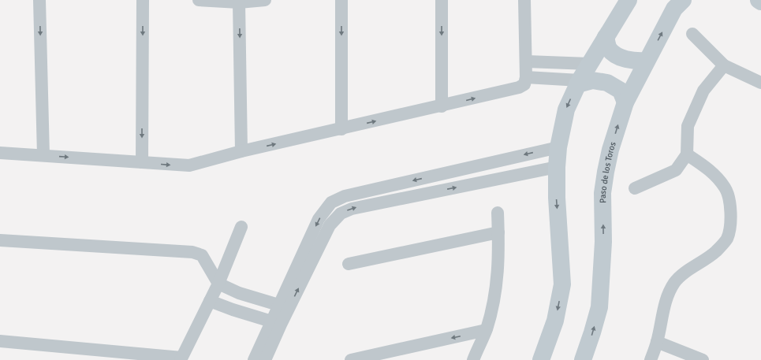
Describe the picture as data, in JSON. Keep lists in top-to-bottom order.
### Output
{
  "streets": {
    "street": ["Paso de los Toros"]
  }
}
